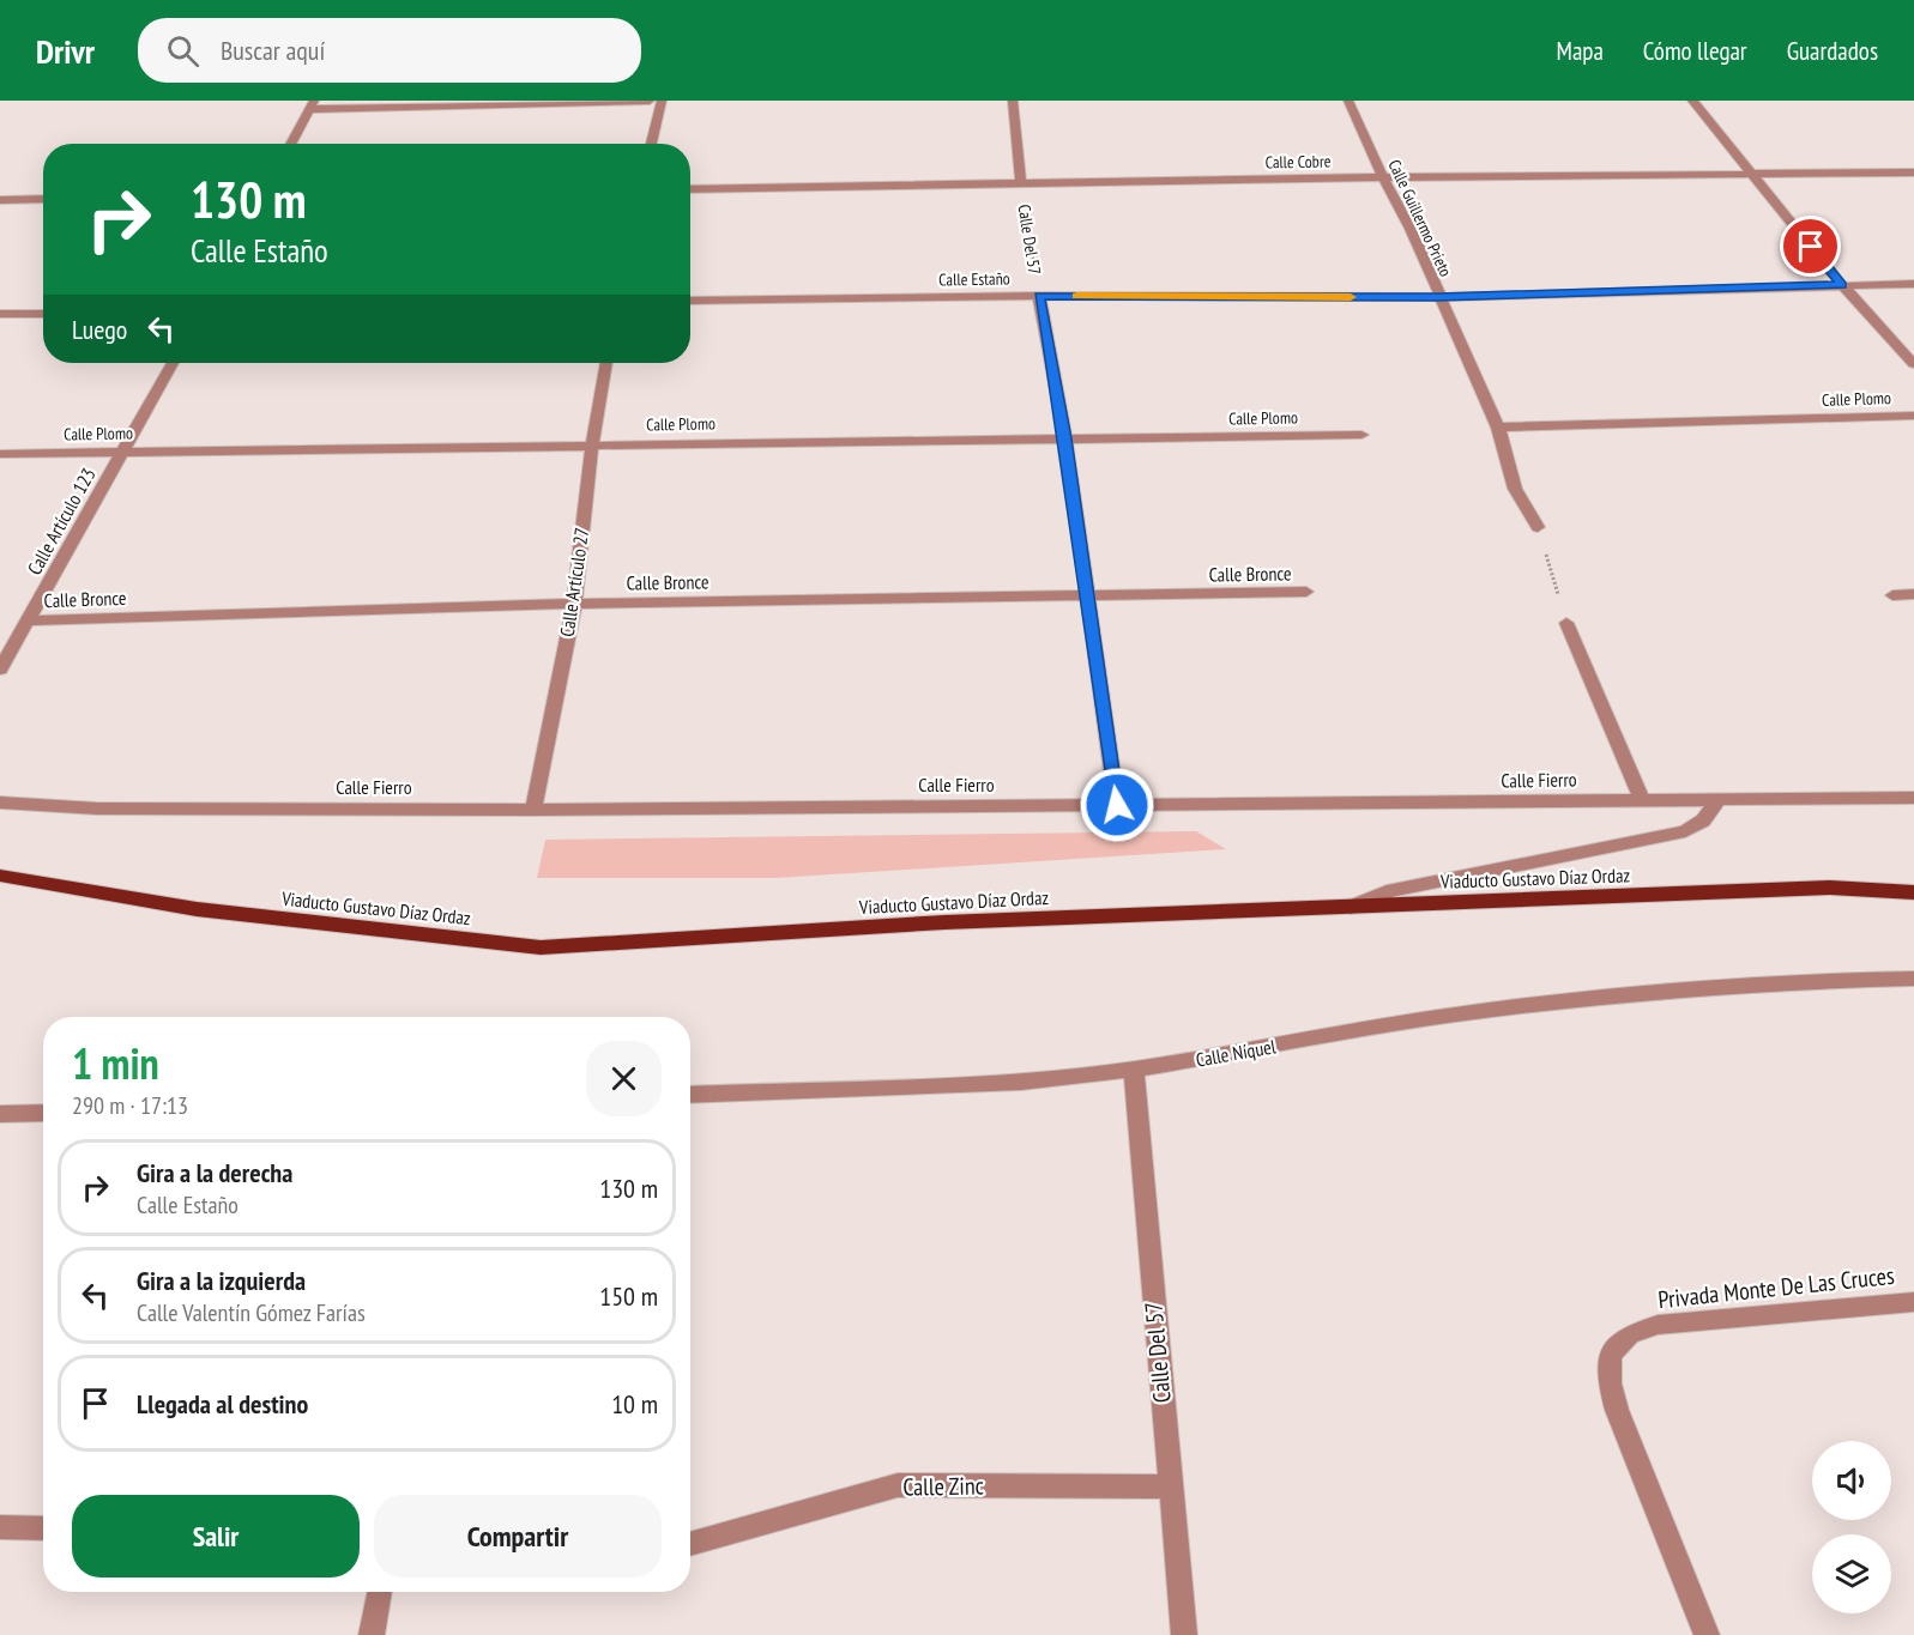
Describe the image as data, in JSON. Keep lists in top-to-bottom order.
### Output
{
  "streets": {
    "main road": ["Viaducto Gustavo Díaz Ordaz"],
    "street": [
      "Calle Cobre",
      "Calle Guillermo Prieto",
      "Calle Del 57",
      "Calle Estaño",
      "Calle Plomo",
      "Calle Artículo 123",
      "Calle Bronce",
      "Calle Artículo 27",
      "Calle Fierro",
      "Calle Níquel",
      "Privada Monte De Las Cruces",
      "Calle Zinc"
    ]
  },
  "crossings": [
    ["Calle Cobre", "Calle Guillermo Prieto"],
    ["Calle Cobre", "Calle Del 57"],
    ["Calle Guillermo Prieto", "Calle Estaño"],
    ["Calle Guillermo Prieto", "Calle Plomo"],
    ["Calle Del 57", "Calle Estaño"],
    ["Calle Del 57", "Calle Plomo"],
    ["Calle Del 57", "Calle Bronce"],
    ["Calle Del 57", "Calle Fierro"],
    ["Calle Del 57", "Calle Níquel"],
    ["Calle Del 57", "Calle Zinc"],
    ["Calle Plomo", "Calle Artículo 123"],
    ["Calle Plomo", "Calle Artículo 27"],
    ["Calle Artículo 123", "Calle Bronce"],
    ["Calle Bronce", "Calle Artículo 27"],
    ["Calle Artículo 27", "Calle Fierro"]
  ],
  "page": {
    "header": "Drivr",
    "search": "Buscar aquí",
    "nav": ["Mapa", "Cómo llegar", "Guardados"],
    "turn": ["130 m", "Calle Estaño"],
    "then": "Luego",
    "heading": ["1 min", "290 m · 17:13"],
    "list": [
      {
        "name": "Gira a la derecha",
        "note": "Calle Estaño",
        "value": "130 m"
      },
      {
        "name": "Gira a la izquierda",
        "note": "Calle Valentín Gómez Farías",
        "value": "150 m"
      },
      {
        "name": "Llegada al destino",
        "value": "10 m"
      }
    ],
    "buttons": ["Salir", "Compartir"]
  }
}
